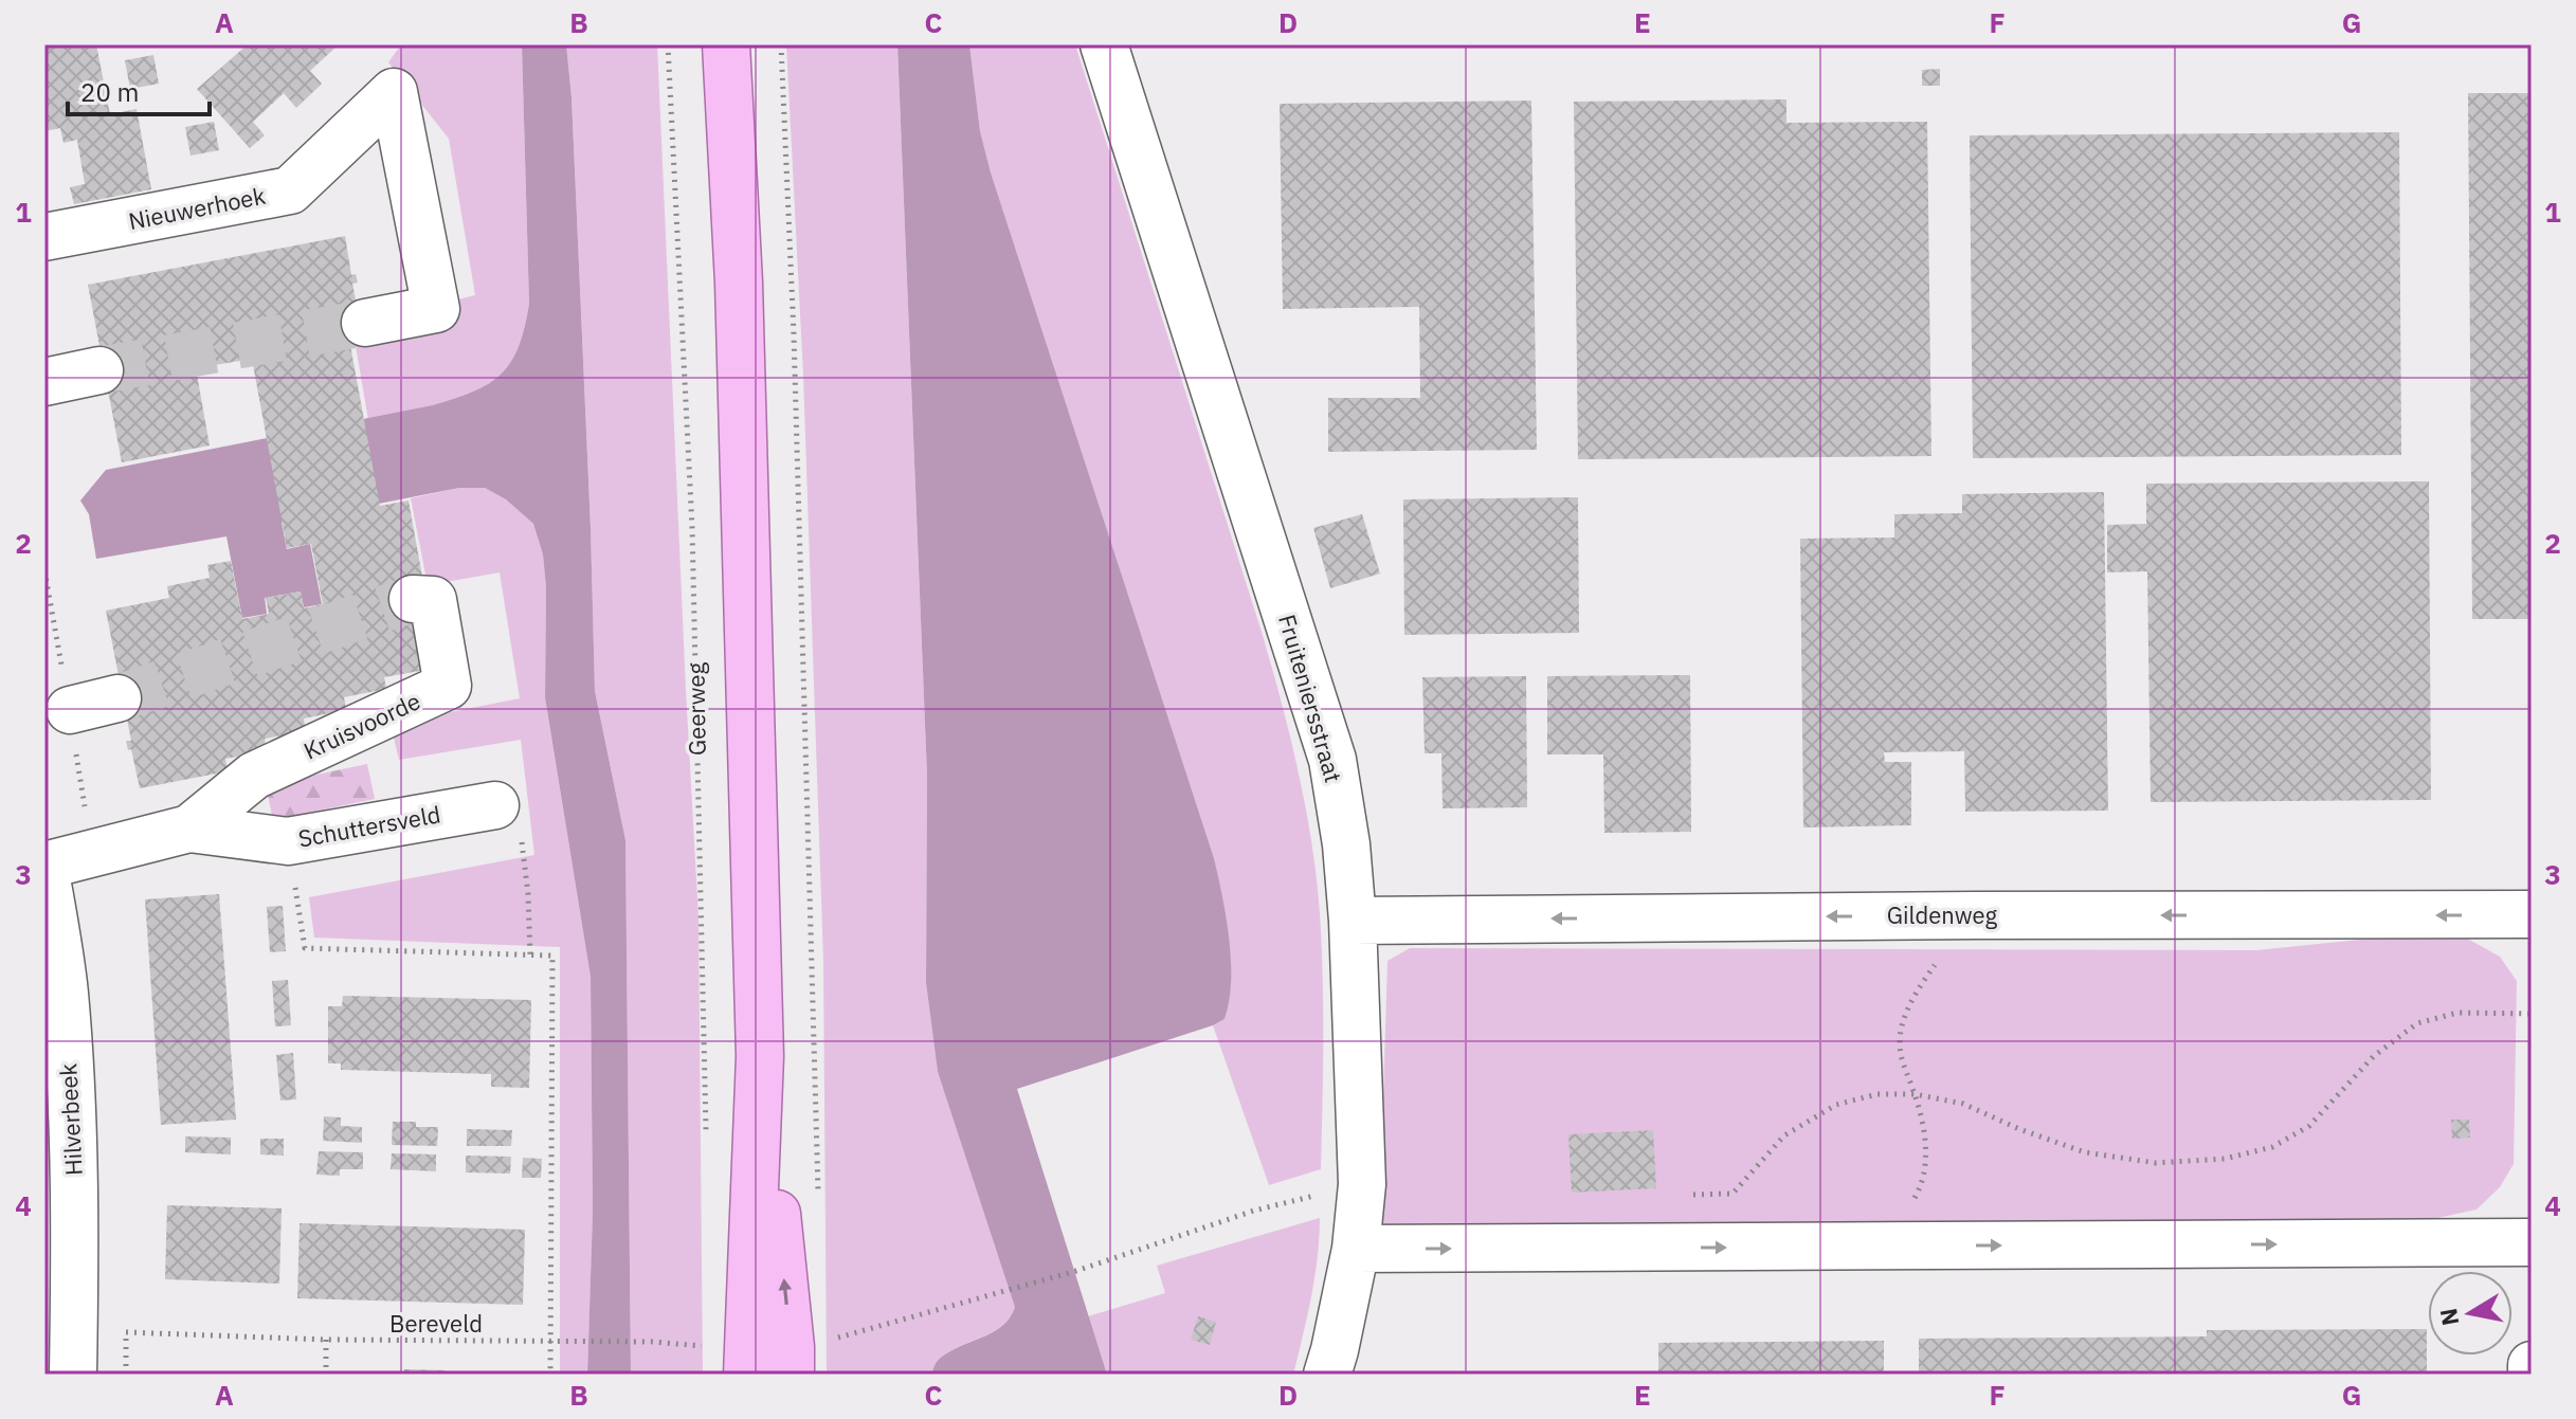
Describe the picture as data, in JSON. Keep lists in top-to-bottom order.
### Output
{
  "streets": {
    "street": [
      "Nieuwerhoek",
      "Fruiteniersstraat",
      "Kruisvoorde",
      "Schuttersveld",
      "Gildenweg",
      "Hilverbeek"
    ],
    "path": ["Geerweg", "Bereveld"]
  },
  "crossings": [
    ["Fruiteniersstraat", "Gildenweg"],
    ["Kruisvoorde", "Schuttersveld"],
    ["Schuttersveld", "Hilverbeek"]
  ],
  "scale_bar": "20 m",
  "north": "left",
  "grid": {
    "columns": [
      "A",
      "B",
      "C",
      "D",
      "E",
      "F",
      "G"
    ],
    "rows": [
      "1",
      "2",
      "3",
      "4"
    ]
  }
}
